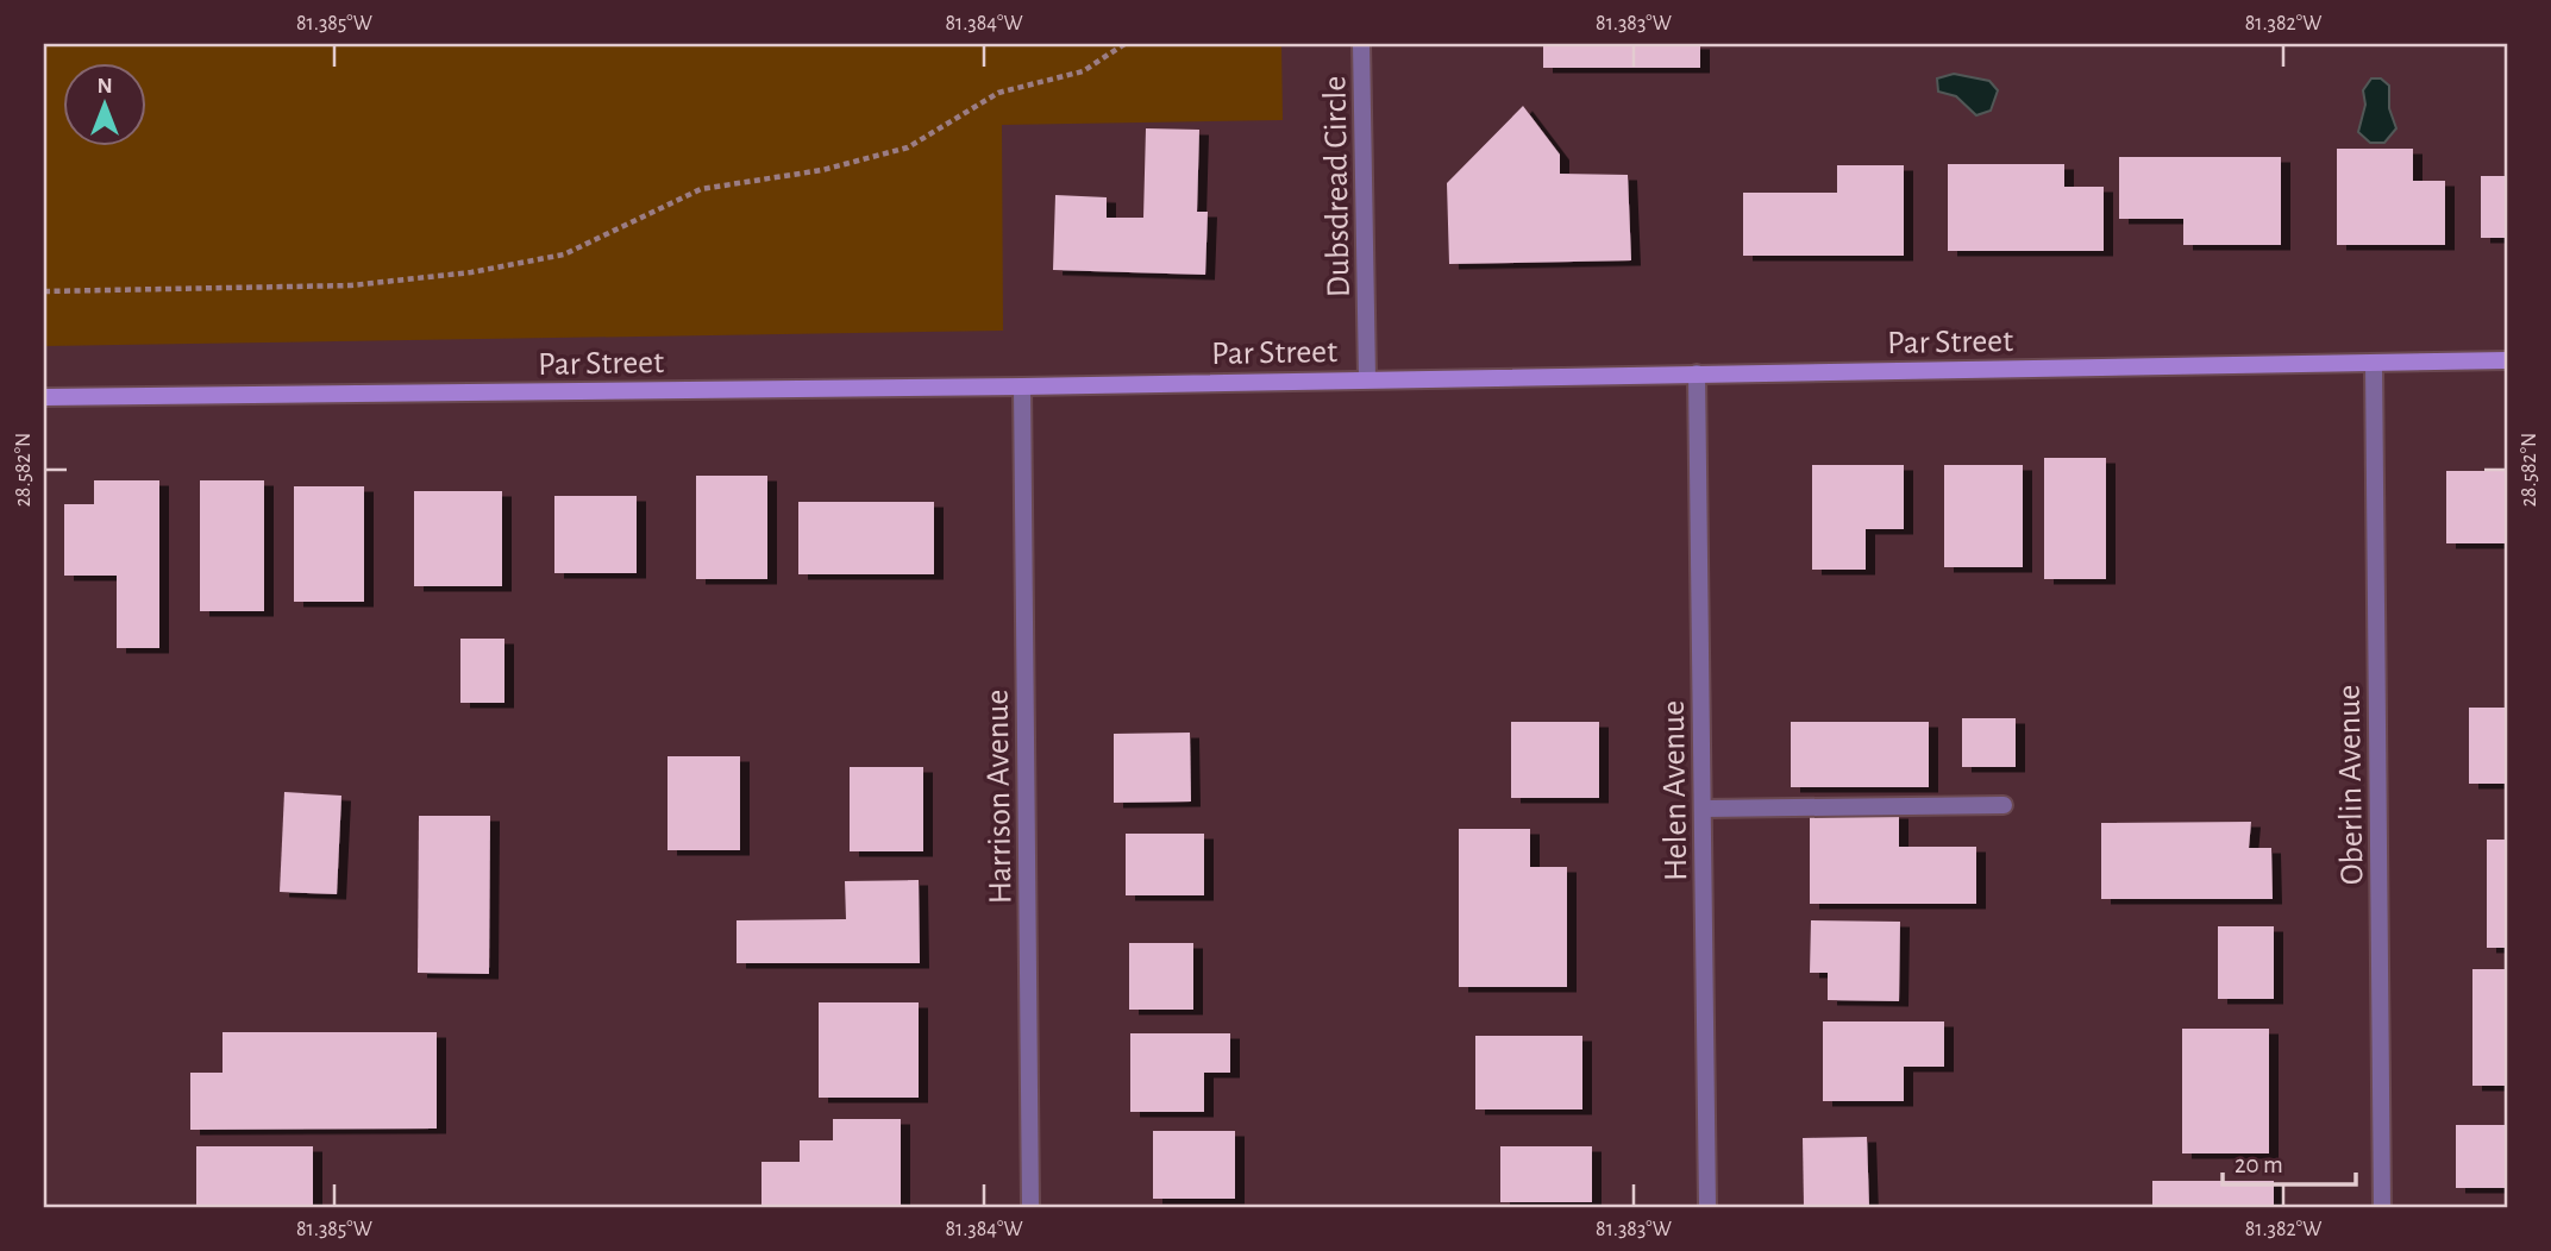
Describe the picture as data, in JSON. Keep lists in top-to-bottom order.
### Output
{
  "streets": {
    "street": [
      "Dubsdread Circle",
      "Par Street",
      "Oberlin Avenue",
      "Helen Avenue",
      "Harrison Avenue"
    ]
  },
  "crossings": [
    ["Dubsdread Circle", "Par Street"],
    ["Par Street", "Oberlin Avenue"],
    ["Par Street", "Helen Avenue"],
    ["Par Street", "Harrison Avenue"]
  ],
  "scale_bar": "20 m",
  "north": "top",
  "coordinates": [
    "81.385°W",
    "81.384°W",
    "81.383°W",
    "81.382°W",
    "28.582°N"
  ]
}
